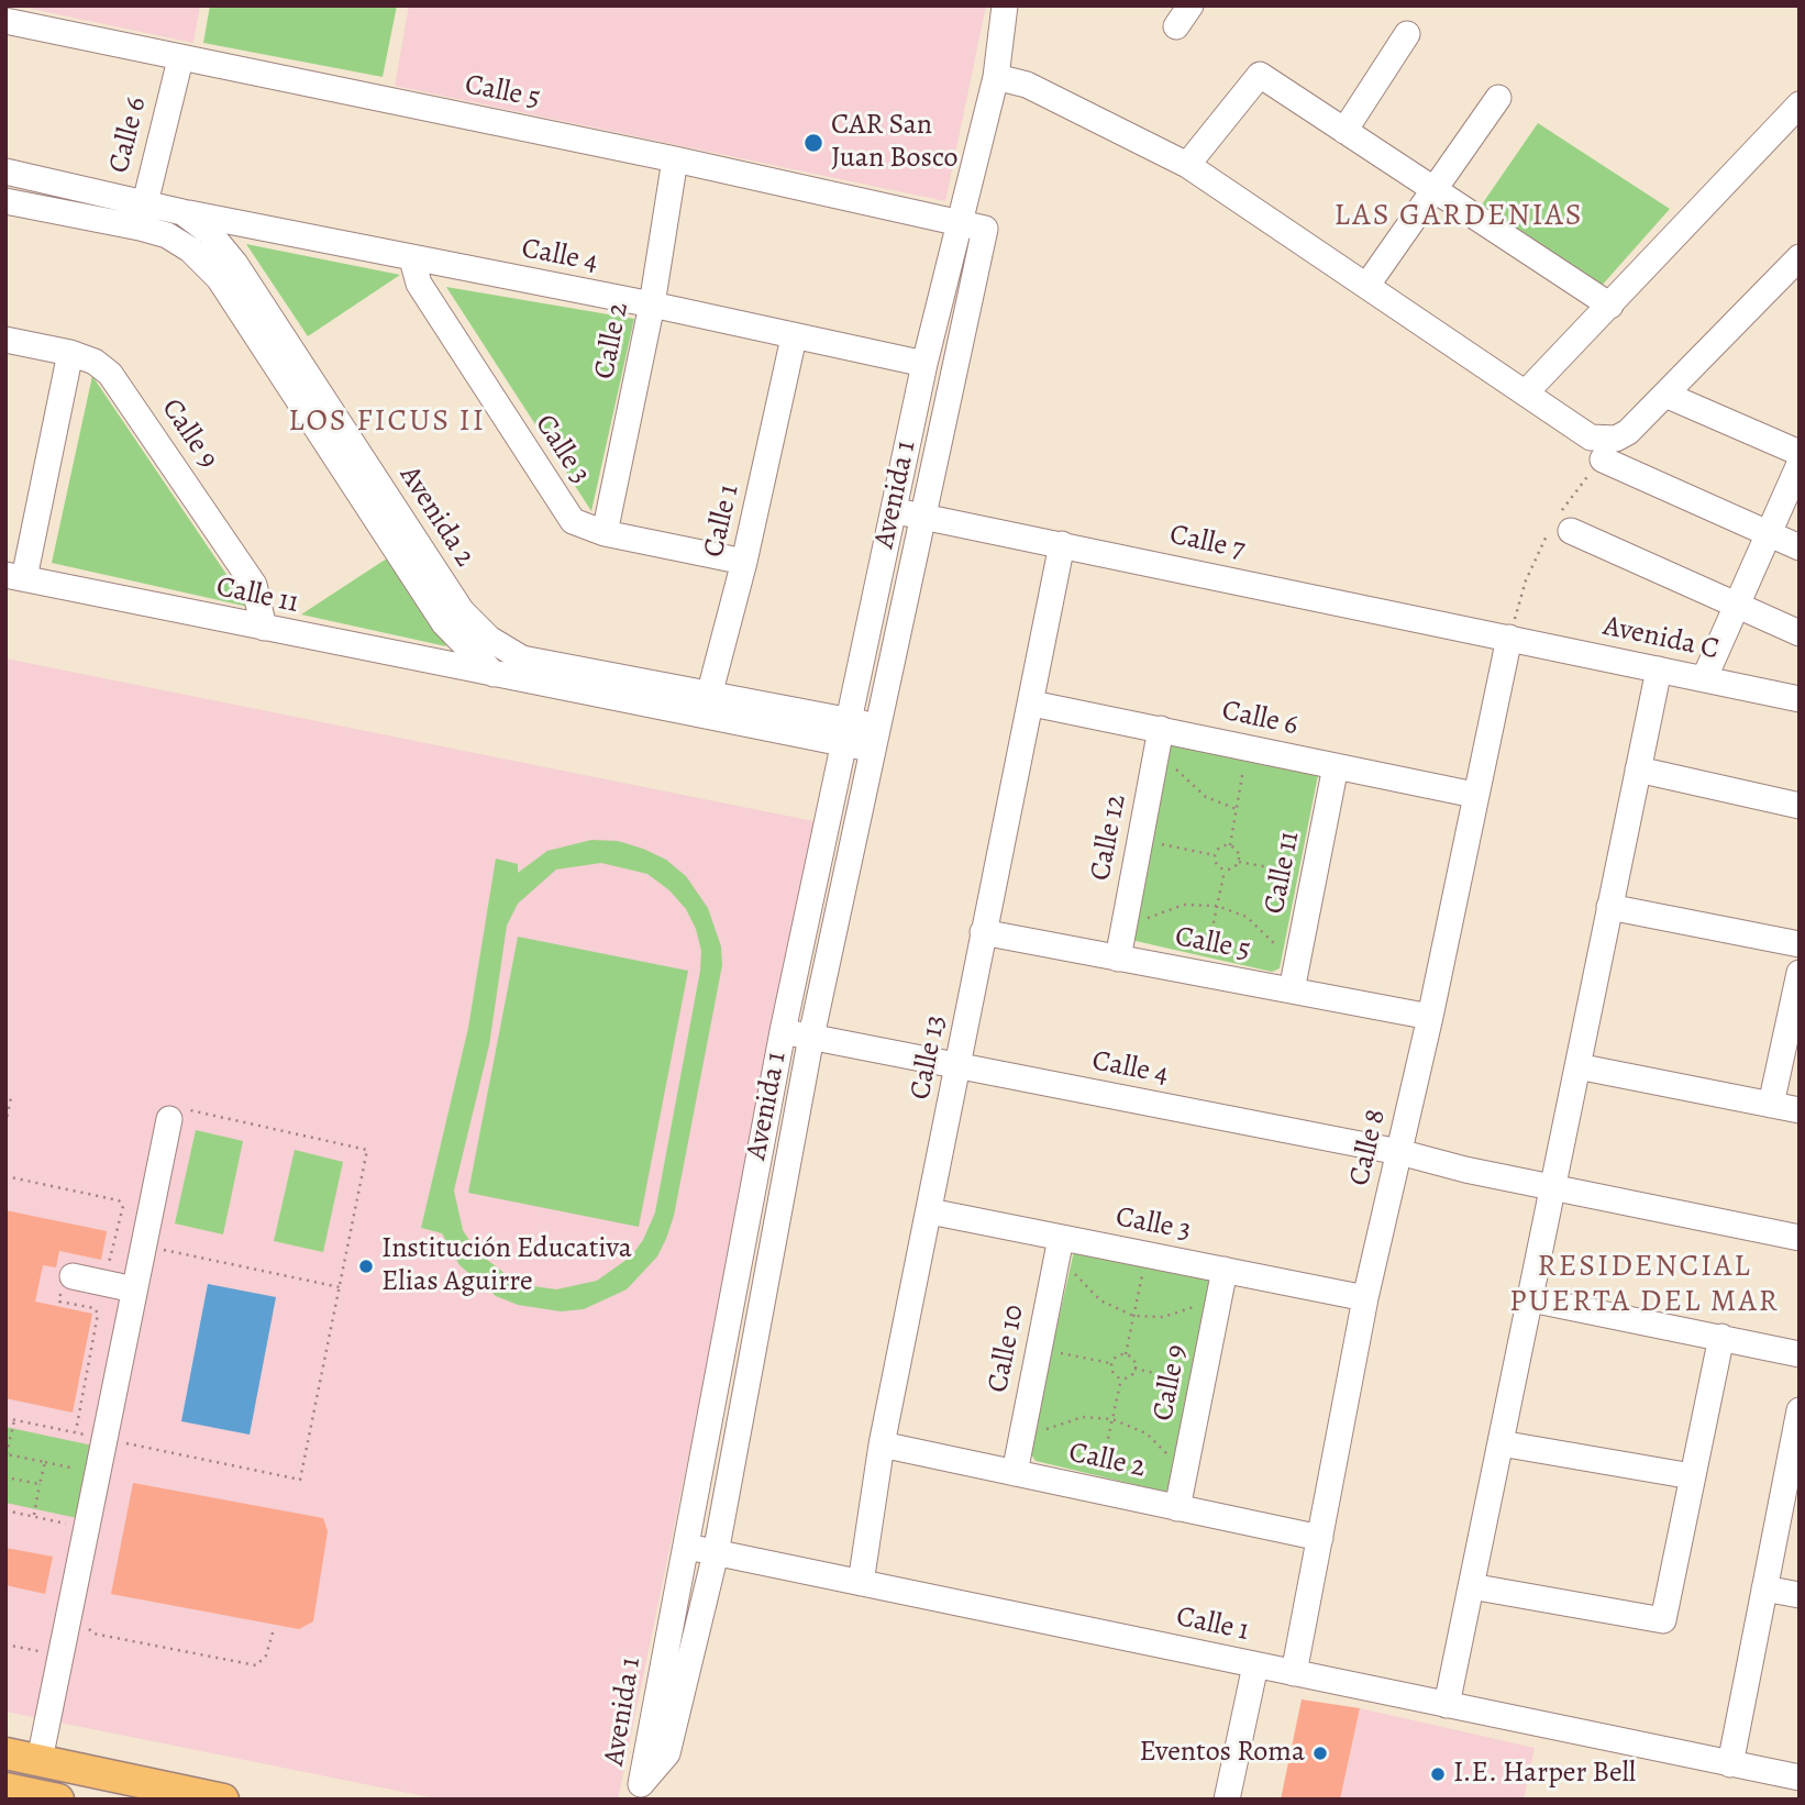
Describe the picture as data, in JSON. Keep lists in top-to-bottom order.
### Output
{
  "streets": {
    "street": [
      "Calle 5",
      "Calle 6",
      "Calle 4",
      "Calle 2",
      "Calle 9",
      "Calle 3",
      "Avenida 1",
      "Avenida 2",
      "Calle 1",
      "Calle 7",
      "Calle 11",
      "Avenida C",
      "Calle 12",
      "Calle 13",
      "Calle 8",
      "Calle 10"
    ]
  },
  "crossings": [
    ["Calle 5", "Calle 6"],
    ["Calle 5", "Calle 2"],
    ["Calle 5", "Avenida 1"],
    ["Calle 5", "Calle 11"],
    ["Calle 5", "Calle 12"],
    ["Calle 5", "Calle 13"],
    ["Calle 5", "Calle 8"],
    ["Calle 6", "Avenida 2"],
    ["Calle 6", "Calle 11"],
    ["Calle 6", "Calle 12"],
    ["Calle 6", "Calle 13"],
    ["Calle 6", "Calle 8"],
    ["Calle 4", "Calle 2"],
    ["Calle 4", "Calle 3"],
    ["Calle 4", "Avenida 1"],
    ["Calle 4", "Avenida 2"],
    ["Calle 4", "Calle 1"],
    ["Calle 4", "Calle 13"],
    ["Calle 4", "Calle 8"],
    ["Calle 2", "Calle 9"],
    ["Calle 2", "Calle 3"],
    ["Calle 2", "Calle 13"],
    ["Calle 2", "Calle 8"],
    ["Calle 2", "Calle 10"],
    ["Calle 9", "Calle 3"],
    ["Calle 9", "Calle 11"],
    ["Calle 3", "Calle 1"],
    ["Calle 3", "Calle 13"],
    ["Calle 3", "Calle 8"],
    ["Calle 3", "Calle 10"],
    ["Avenida 1", "Avenida 2"],
    ["Avenida 1", "Calle 1"],
    ["Avenida 1", "Calle 7"],
    ["Avenida 2", "Calle 1"],
    ["Avenida 2", "Calle 11"],
    ["Calle 1", "Calle 13"],
    ["Calle 1", "Calle 8"],
    ["Calle 7", "Avenida C"],
    ["Calle 7", "Calle 13"],
    ["Calle 7", "Calle 8"],
    ["Avenida C", "Calle 8"]
  ],
  "districts": ["LAS GARDENIAS", "LOS FICUS II", "RESIDENCIAL PUERTA DEL MAR"],
  "places": [
    "CAR San Juan Bosco",
    "Institución Educativa Elias Aguirre",
    "Eventos Roma",
    "I.E. Harper Bell"
  ]
}
